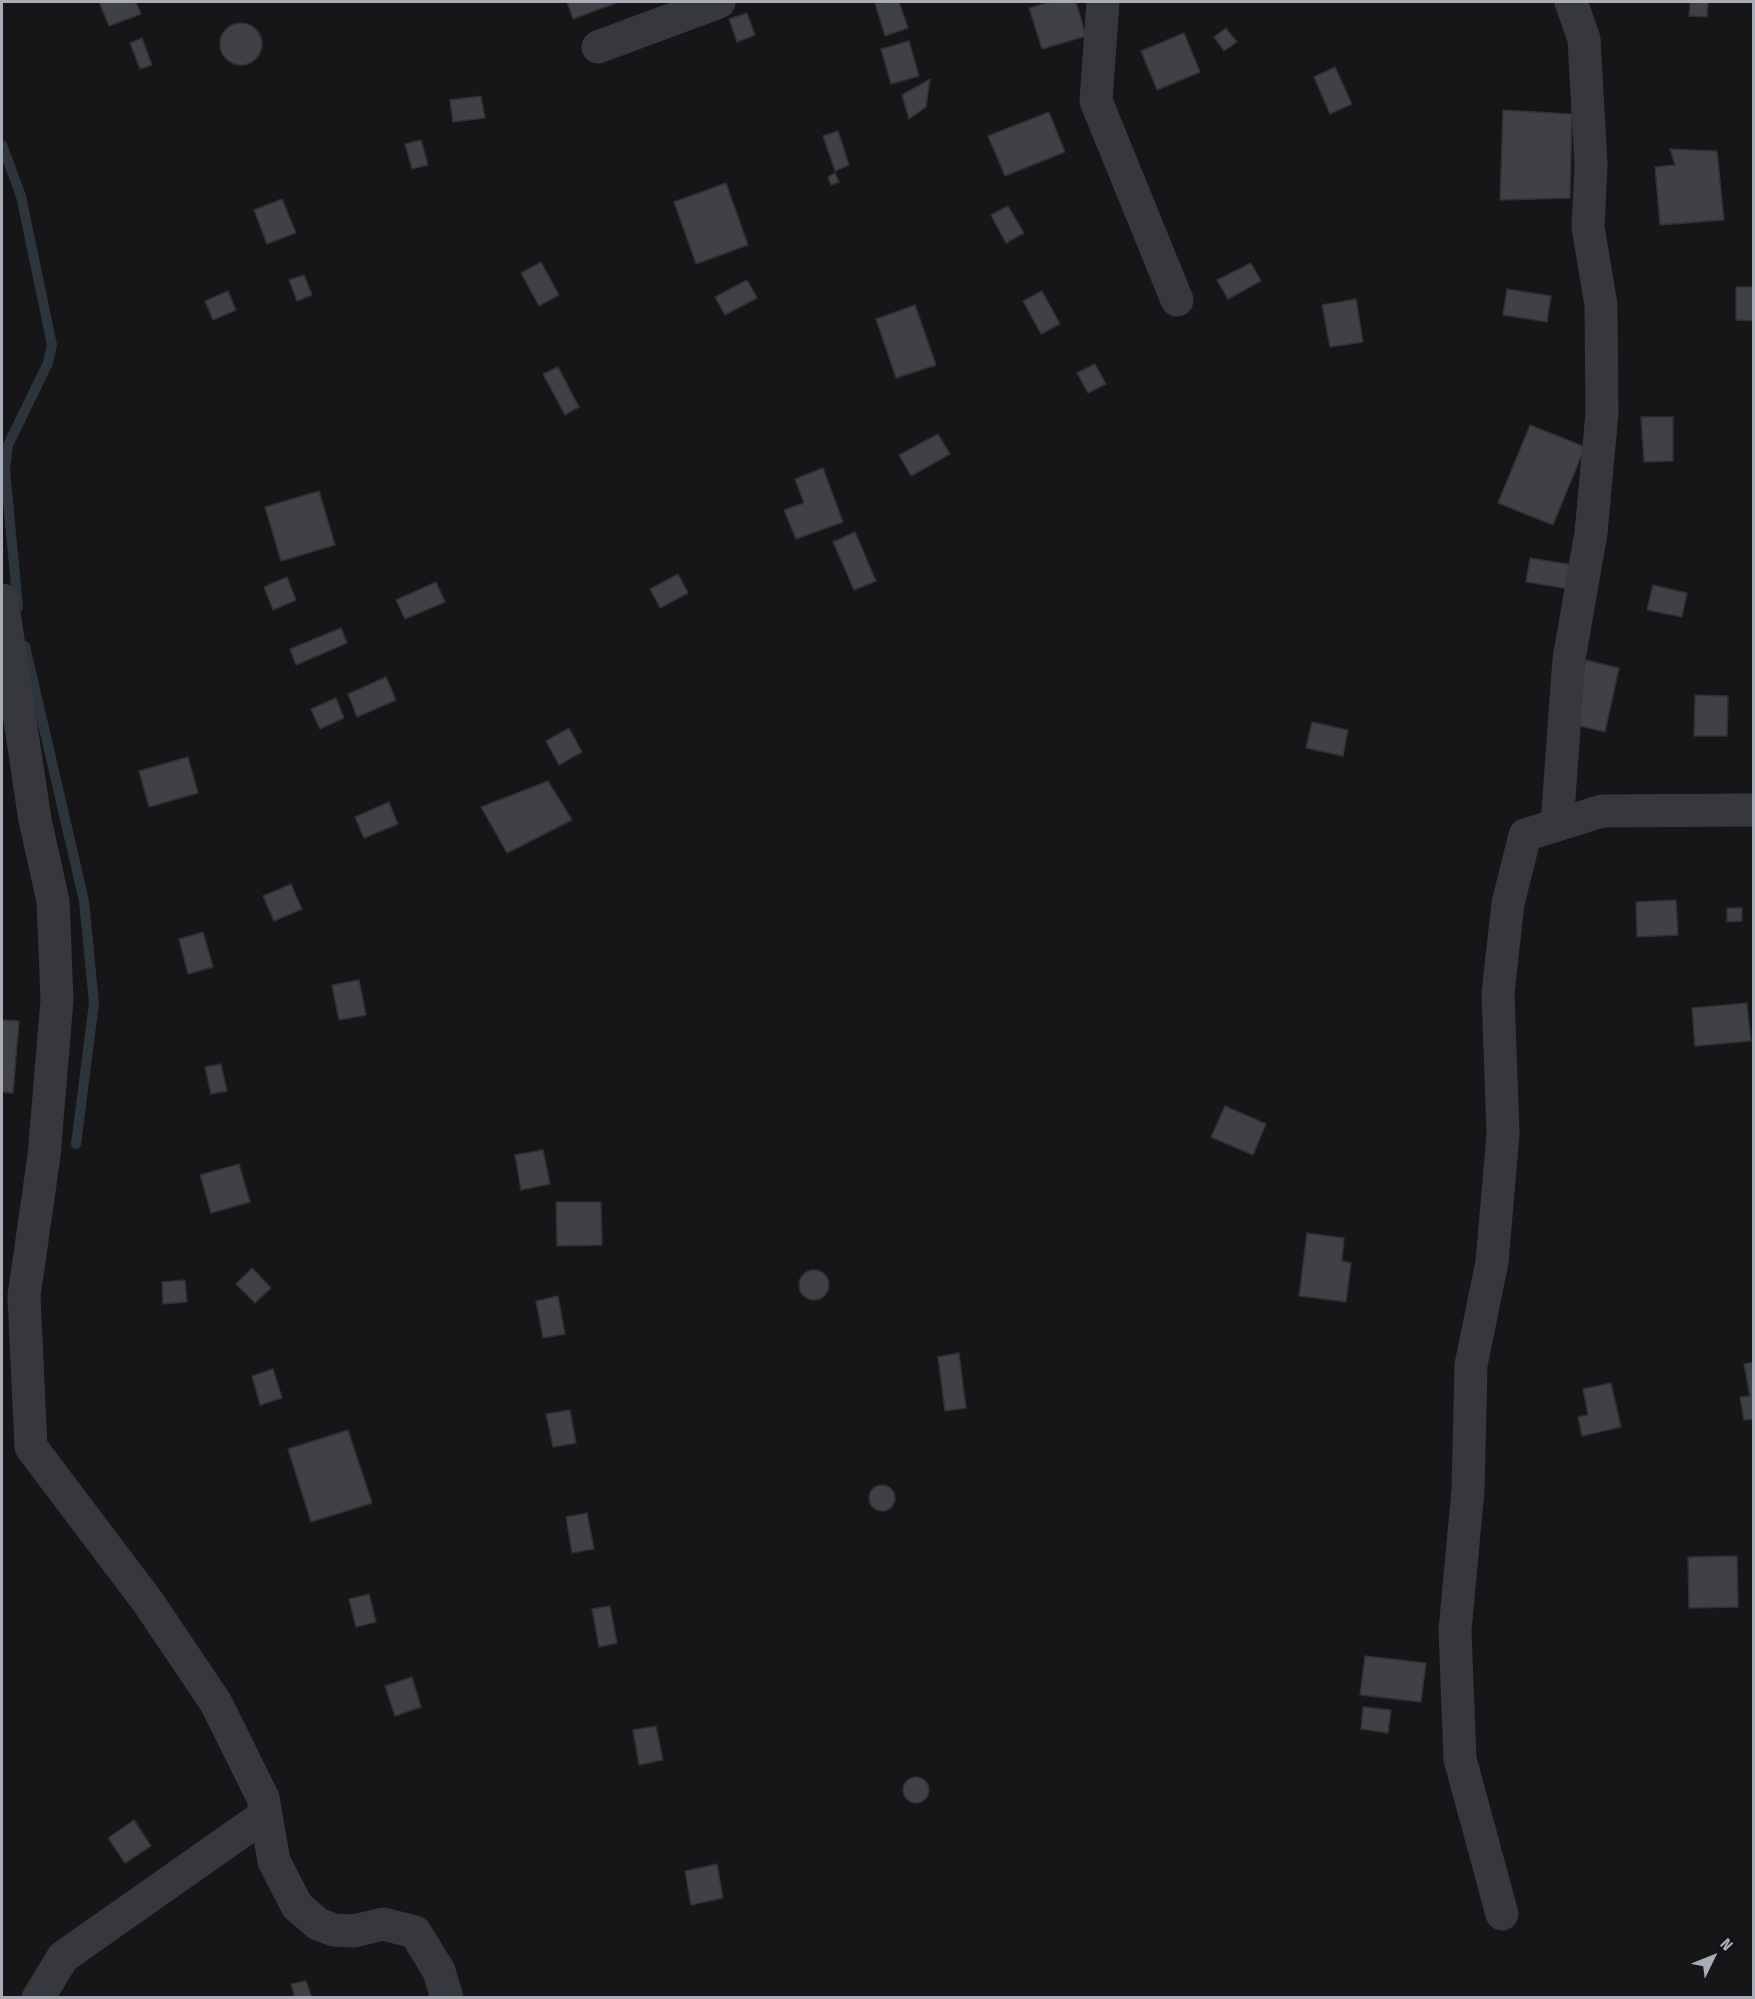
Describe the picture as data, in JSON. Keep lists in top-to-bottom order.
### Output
{
  "north": "top right"
}
